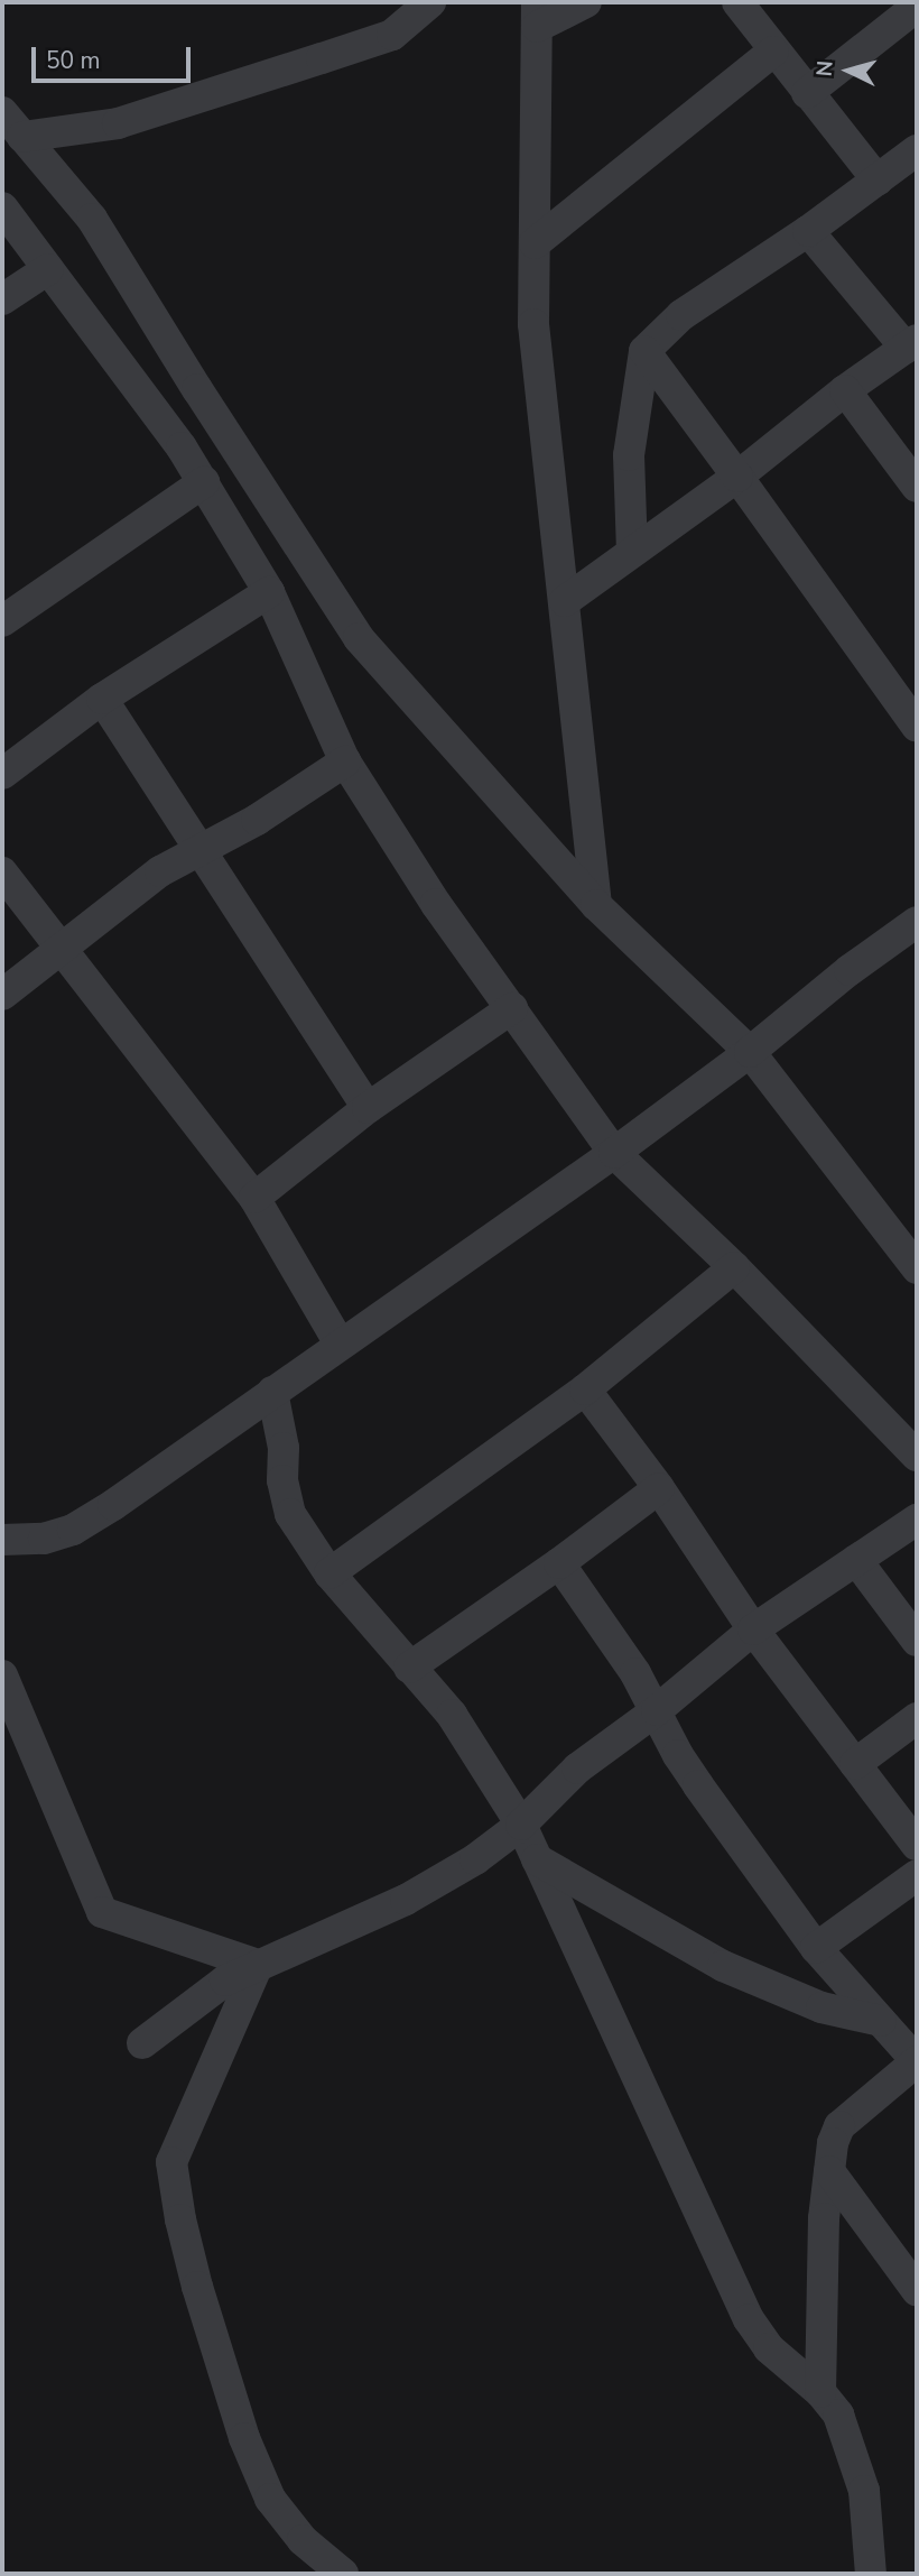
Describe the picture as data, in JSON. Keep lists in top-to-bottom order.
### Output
{
  "scale_bar": "50 m",
  "north": "left"
}
